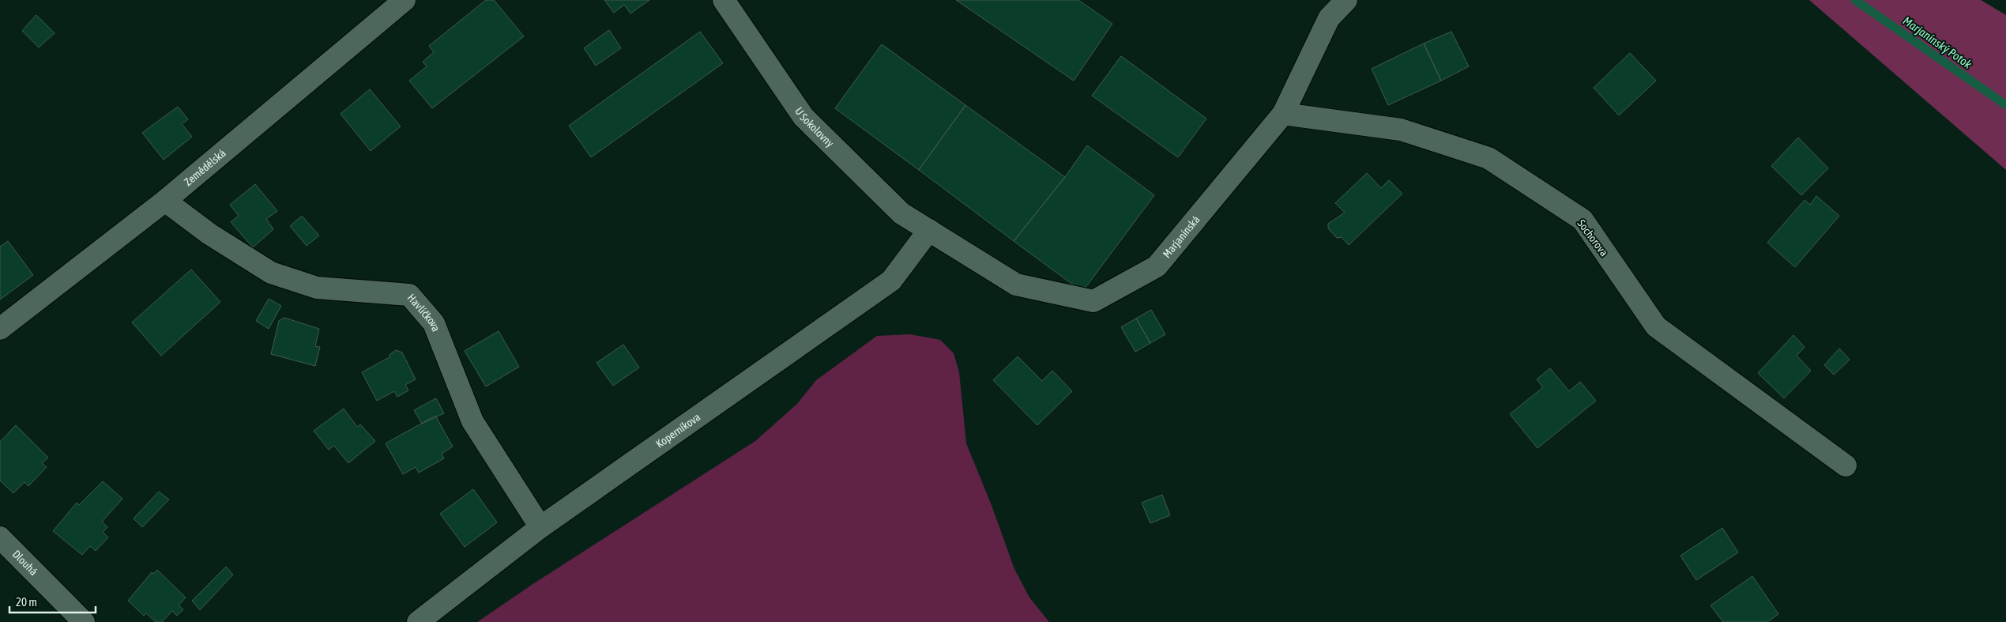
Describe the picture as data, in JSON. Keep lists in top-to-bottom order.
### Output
{
  "streets": {
    "street": [
      "U Sokolovny",
      "Zemědělská",
      "Marjanínská",
      "Sochorova",
      "Havlíčkova",
      "Koperníkova",
      "Dlouhá"
    ]
  },
  "crossings": [
    ["U Sokolovny", "Marjanínská"],
    ["U Sokolovny", "Koperníkova"],
    ["Zemědělská", "Havlíčkova"],
    ["Marjanínská", "Sochorova"],
    ["Marjanínská", "Koperníkova"],
    ["Havlíčkova", "Koperníkova"]
  ],
  "water": ["Marjanínský Potok"],
  "scale_bar": "20 m"
}
